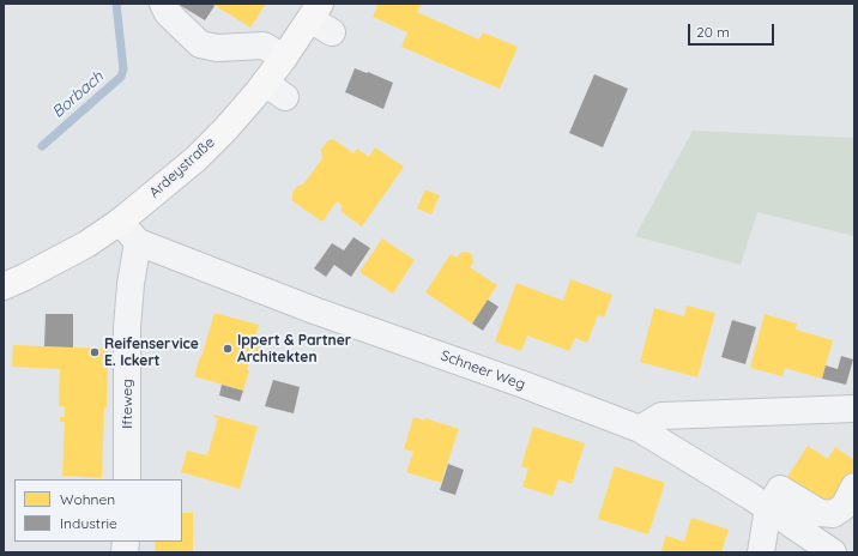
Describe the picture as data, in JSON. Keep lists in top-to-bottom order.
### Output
{
  "streets": {
    "main road": ["Ardeystraße"],
    "street": ["Schneer Weg", "Ifteweg"]
  },
  "crossings": [
    ["Ardeystraße", "Schneer Weg"],
    ["Schneer Weg", "Ifteweg"]
  ],
  "water": ["Borbach"],
  "places": ["Ippert & Partner Architekten", "Reifenservice E. Ickert"],
  "legend": ["Wohnen", "Industrie"],
  "scale_bar": "20 m"
}
